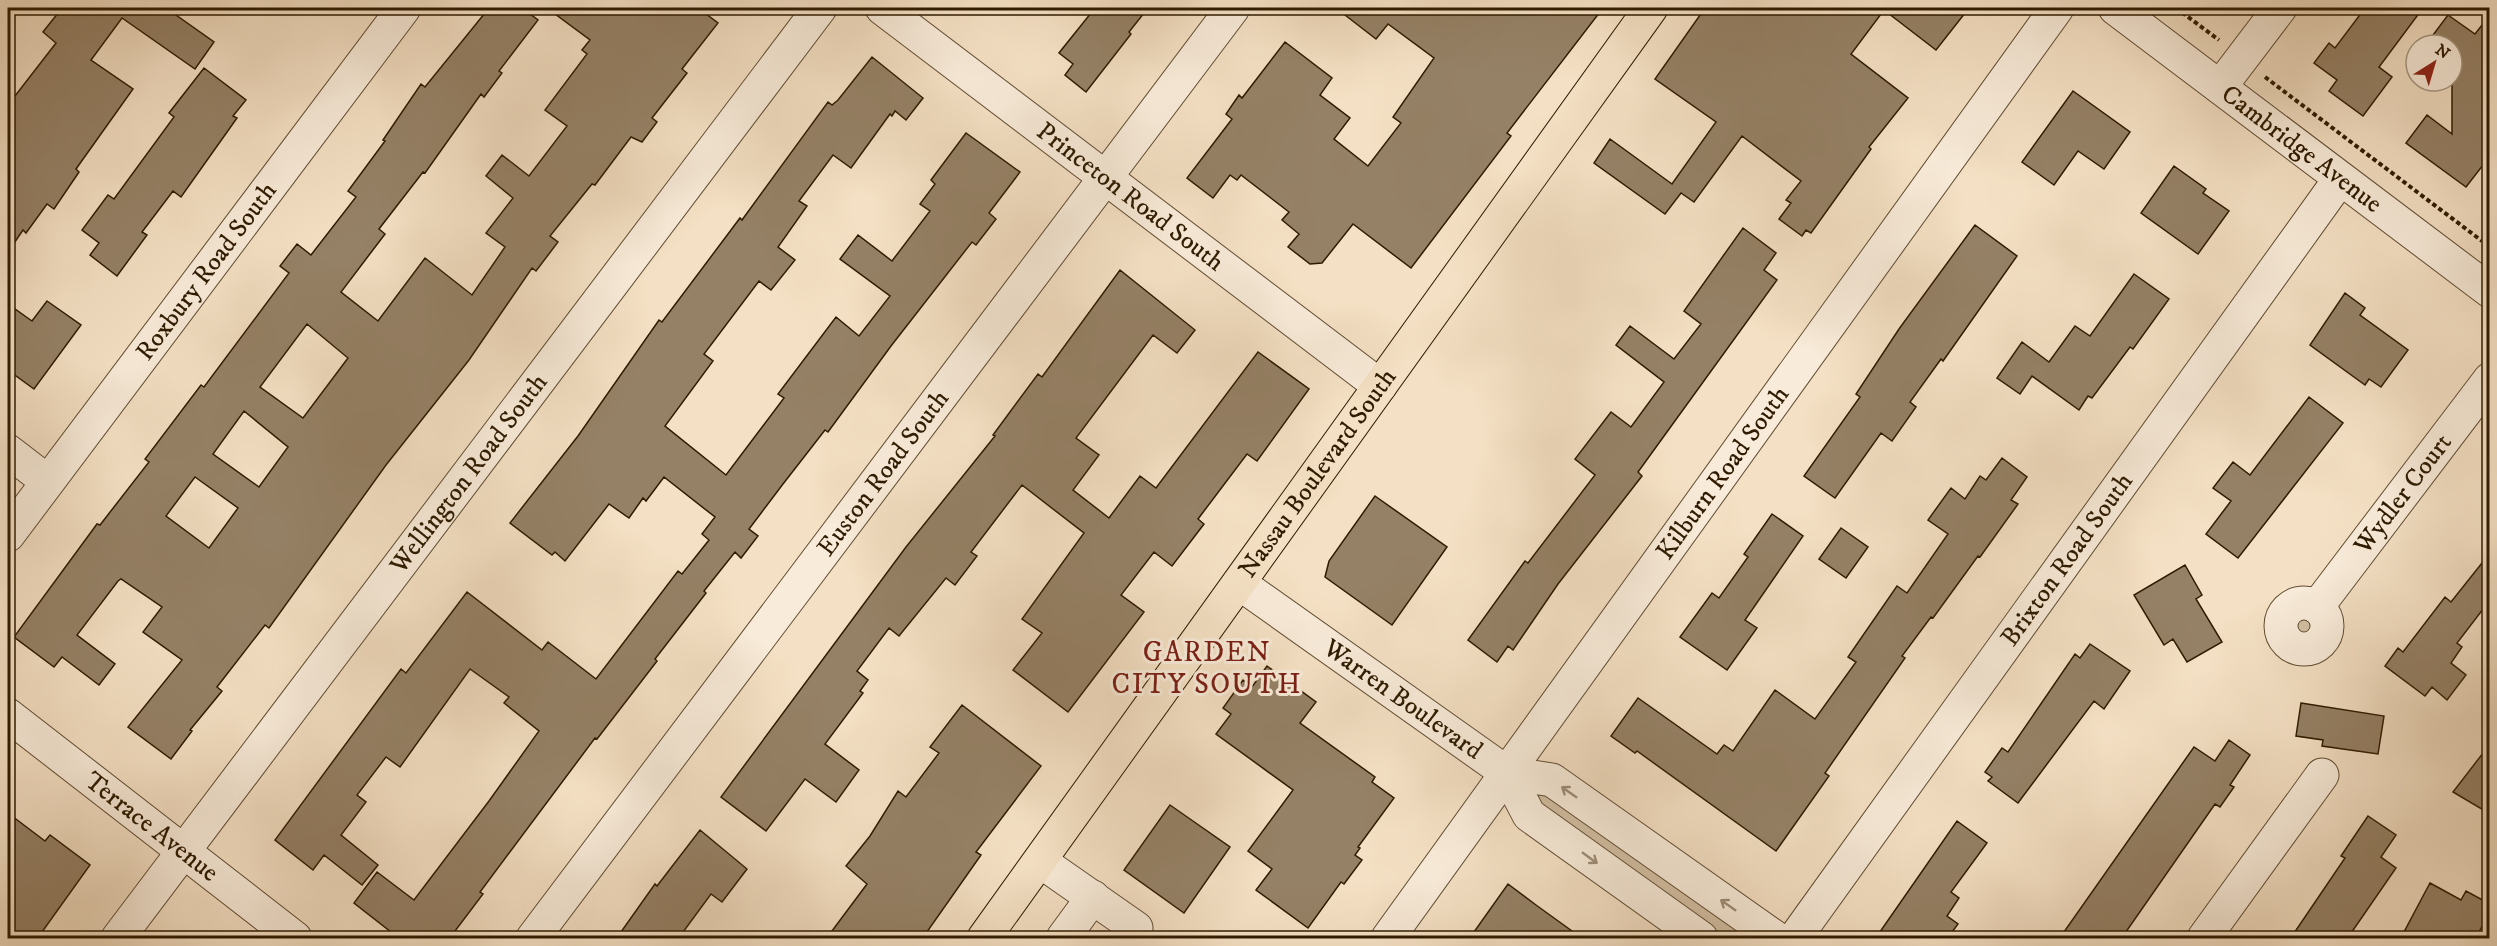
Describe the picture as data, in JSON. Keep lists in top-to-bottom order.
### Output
{
  "streets": {
    "main road": ["Nassau Boulevard South"],
    "street": [
      "Cambridge Avenue",
      "Princeton Road South",
      "Roxbury Road South",
      "Wellington Road South",
      "Euston Road South",
      "Kilburn Road South",
      "Wydler Court",
      "Brixton Road South",
      "Warren Boulevard",
      "Terrace Avenue"
    ]
  },
  "crossings": [
    ["Cambridge Avenue", "Brixton Road South"],
    ["Princeton Road South", "Euston Road South"],
    ["Princeton Road South", "Nassau Boulevard South"],
    ["Wellington Road South", "Terrace Avenue"],
    ["Nassau Boulevard South", "Warren Boulevard"],
    ["Kilburn Road South", "Warren Boulevard"]
  ],
  "districts": ["GARDEN CITY SOUTH"],
  "north": "top right"
}
